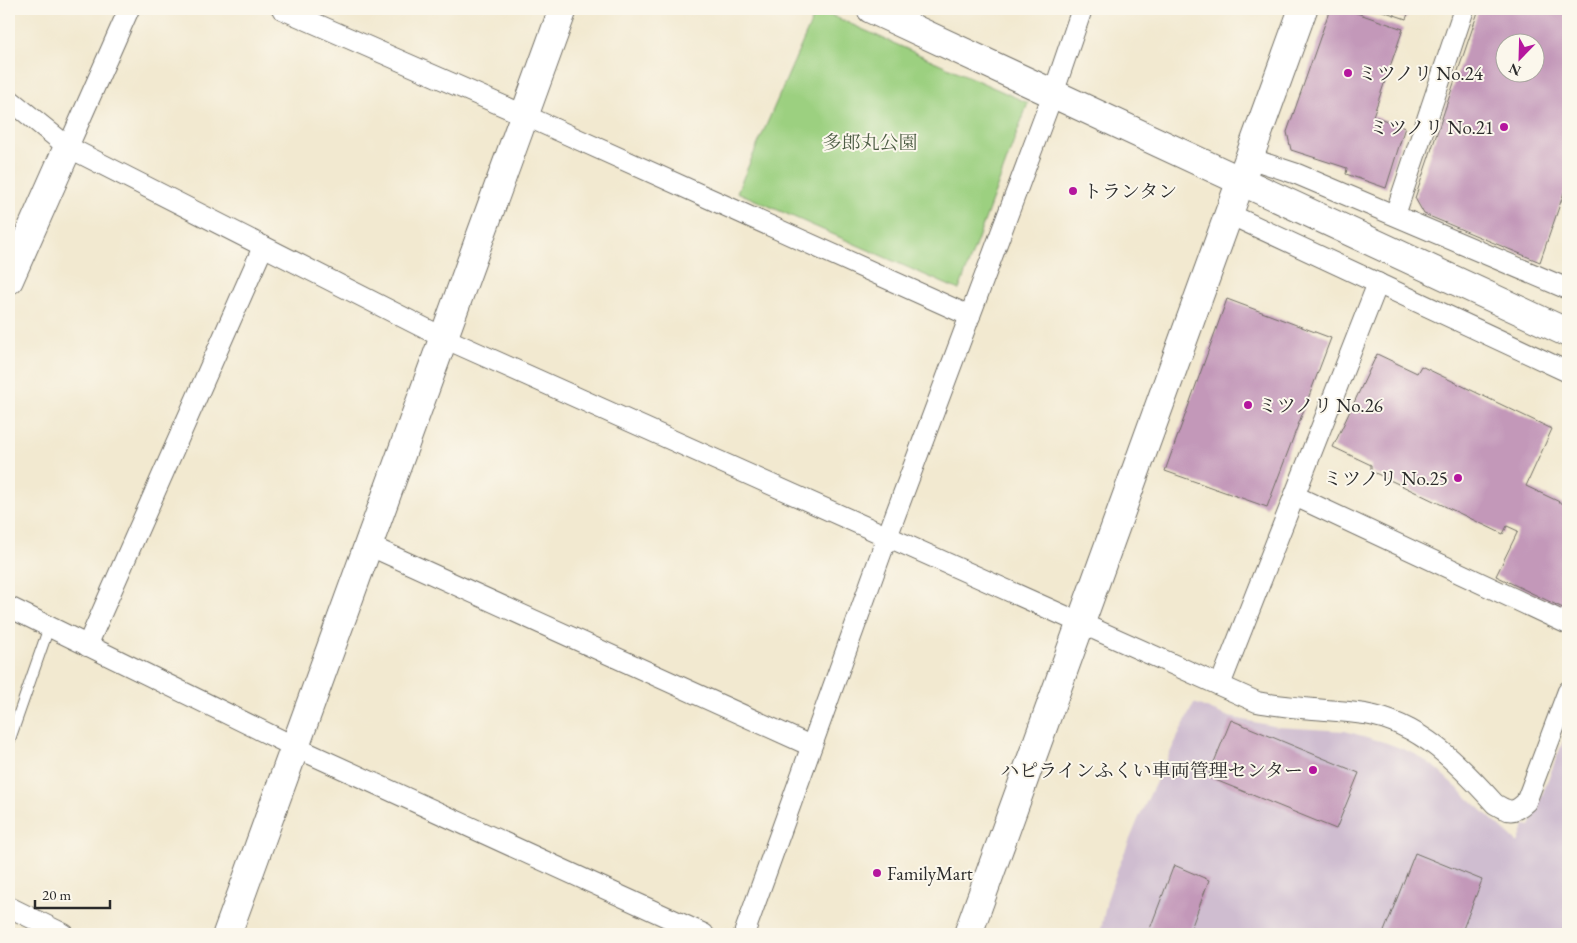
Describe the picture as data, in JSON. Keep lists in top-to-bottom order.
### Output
{
  "parks": ["多郎丸公園"],
  "places": [
    "ミツノリ No.24",
    "ミツノリ No.21",
    "トランタン",
    "ミツノリ No.26",
    "ミツノリ No.25",
    "ハピラインふくい車両管理センター",
    "FamilyMart"
  ],
  "scale_bar": "20 m",
  "north": "bottom left"
}
